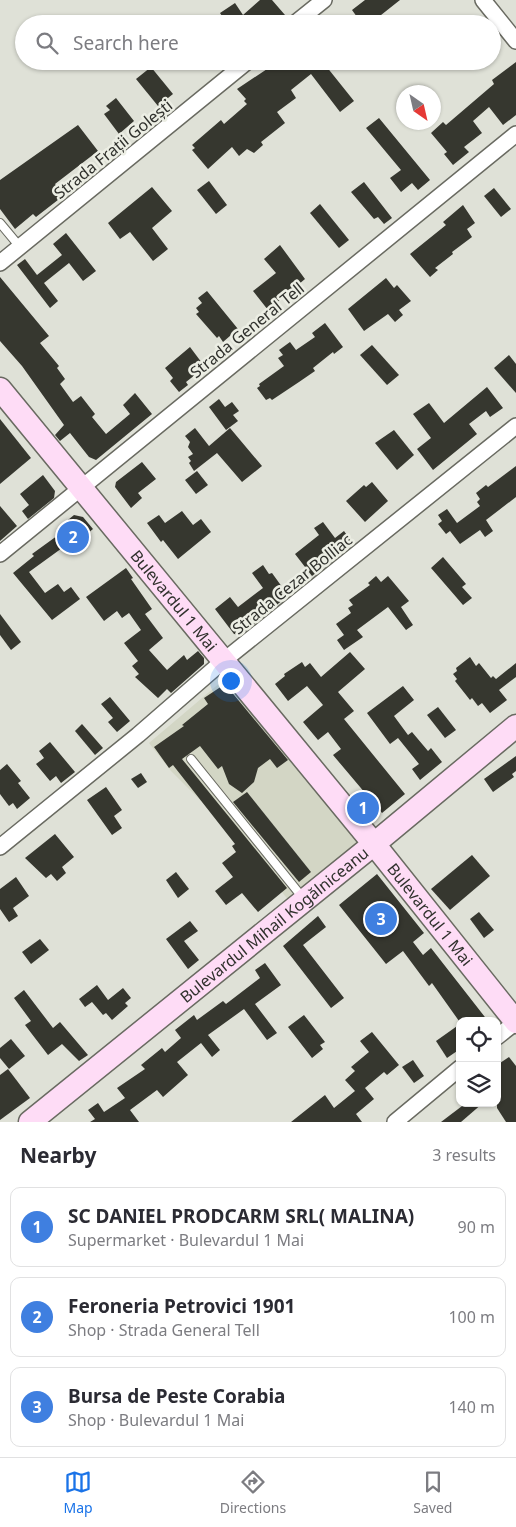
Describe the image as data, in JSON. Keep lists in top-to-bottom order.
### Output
{
  "streets": {
    "street": [
      "Strada Frații Golești",
      "Strada General Tell",
      "Strada Cezar Bolliac",
      "Bulevardul 1 Mai",
      "Bulevardul Mihail Kogălniceanu"
    ]
  },
  "crossings": [
    ["Strada General Tell", "Bulevardul 1 Mai"],
    ["Strada Cezar Bolliac", "Bulevardul 1 Mai"],
    ["Bulevardul 1 Mai", "Bulevardul Mihail Kogălniceanu"]
  ],
  "north": "bottom right",
  "page": {
    "search": "Search here",
    "pins": ["2", "1", "3"],
    "heading": ["Nearby", "3 results"],
    "list": [
      {
        "mark": "1",
        "name": "SC DANIEL PRODCARM SRL( MALINA)",
        "note": "Supermarket · Bulevardul 1 Mai",
        "value": "90 m"
      },
      {
        "mark": "2",
        "name": "Feroneria Petrovici 1901",
        "note": "Shop · Strada General Tell",
        "value": "100 m"
      },
      {
        "mark": "3",
        "name": "Bursa de Peste Corabia",
        "note": "Shop · Bulevardul 1 Mai",
        "value": "140 m"
      }
    ],
    "nav": ["Map", "Directions", "Saved"]
  }
}
